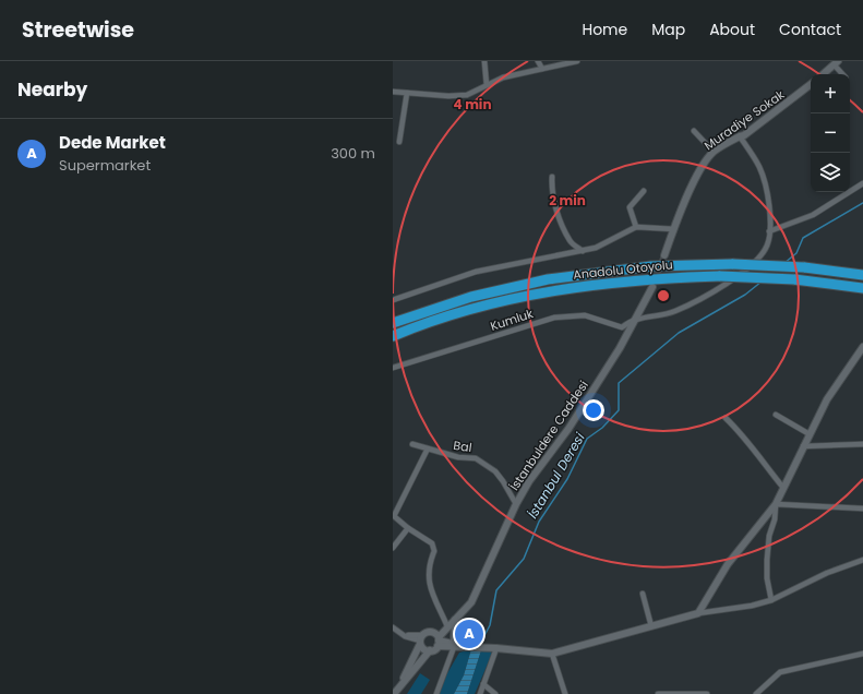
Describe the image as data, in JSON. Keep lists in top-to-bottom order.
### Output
{
  "streets": {
    "highway": ["Anadolu Otoyolu"],
    "street": [
      "Muradiye Sokak",
      "Kumluk",
      "İstanbuldere Caddesi",
      "Bal"
    ]
  },
  "crossings": [
    ["Muradiye Sokak", "Kumluk"],
    ["Kumluk", "İstanbuldere Caddesi"],
    ["İstanbuldere Caddesi", "Bal"]
  ],
  "water": ["İstanbul Deresi"],
  "page": {
    "header": "Streetwise",
    "nav": [
      "Home",
      "Map",
      "About",
      "Contact"
    ],
    "heading": "Nearby",
    "map_buttons": ["+", "−"],
    "list": [
      {
        "mark": "A",
        "name": "Dede Market",
        "note": "Supermarket",
        "value": "300 m"
      }
    ],
    "pins": "A"
  },
  "rings": ["4 min", "2 min"]
}
